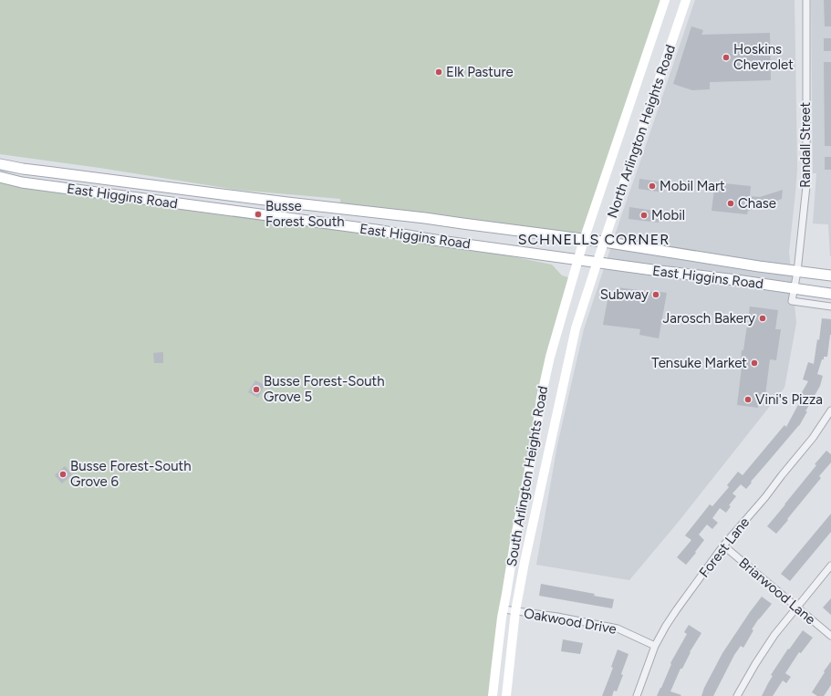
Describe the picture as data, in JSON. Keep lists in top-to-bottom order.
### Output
{
  "streets": {
    "main road": ["North Arlington Heights Road", "East Higgins Road", "South Arlington Heights Road"],
    "street": [
      "Randall Street",
      "Forest Lane",
      "Briarwood Lane",
      "Oakwood Drive"
    ]
  },
  "crossings": [
    ["North Arlington Heights Road", "East Higgins Road"],
    ["North Arlington Heights Road", "South Arlington Heights Road"],
    ["Randall Street", "East Higgins Road"],
    ["East Higgins Road", "South Arlington Heights Road"],
    ["South Arlington Heights Road", "Oakwood Drive"],
    ["Forest Lane", "Briarwood Lane"],
    ["Forest Lane", "Oakwood Drive"]
  ],
  "districts": ["SCHNELLS CORNER"],
  "places": [
    "Hoskins Chevrolet",
    "Elk Pasture",
    "Mobil Mart",
    "Chase",
    "Busse Forest South",
    "Mobil",
    "Subway",
    "Jarosch Bakery",
    "Tensuke Market",
    "Busse Forest-South Grove 5",
    "Vini's Pizza",
    "Busse Forest-South Grove 6"
  ]
}
